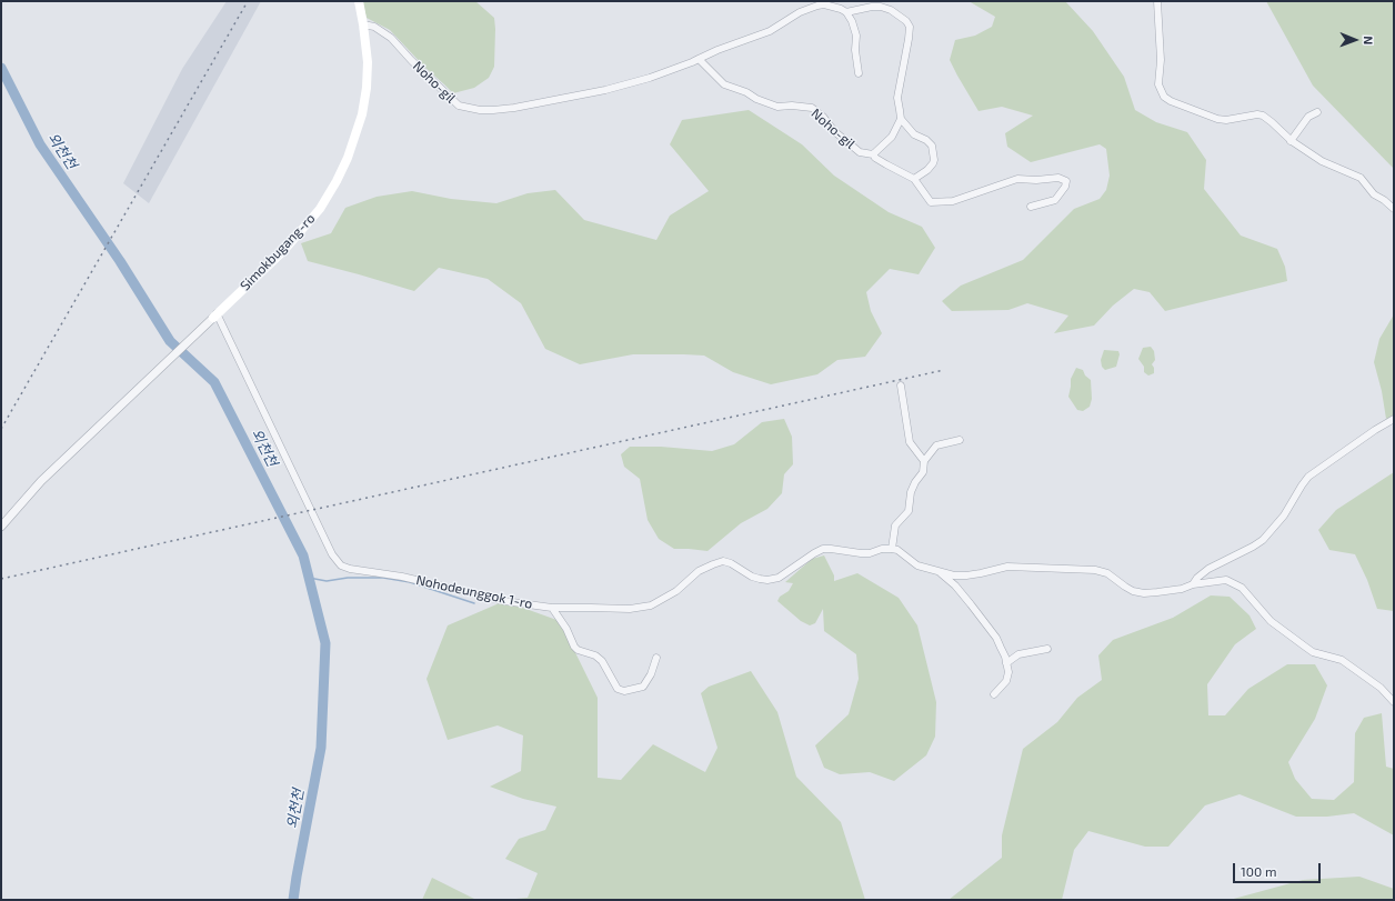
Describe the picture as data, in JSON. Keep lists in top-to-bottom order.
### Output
{
  "streets": {
    "main road": ["Simokbugang-ro"],
    "street": ["Noho-gil", "Nohodeunggok 1-ro"]
  },
  "crossings": [
    ["Noho-gil", "Simokbugang-ro"],
    ["Simokbugang-ro", "Nohodeunggok 1-ro"]
  ],
  "water": ["외천천"],
  "scale_bar": "100 m",
  "north": "right"
}
